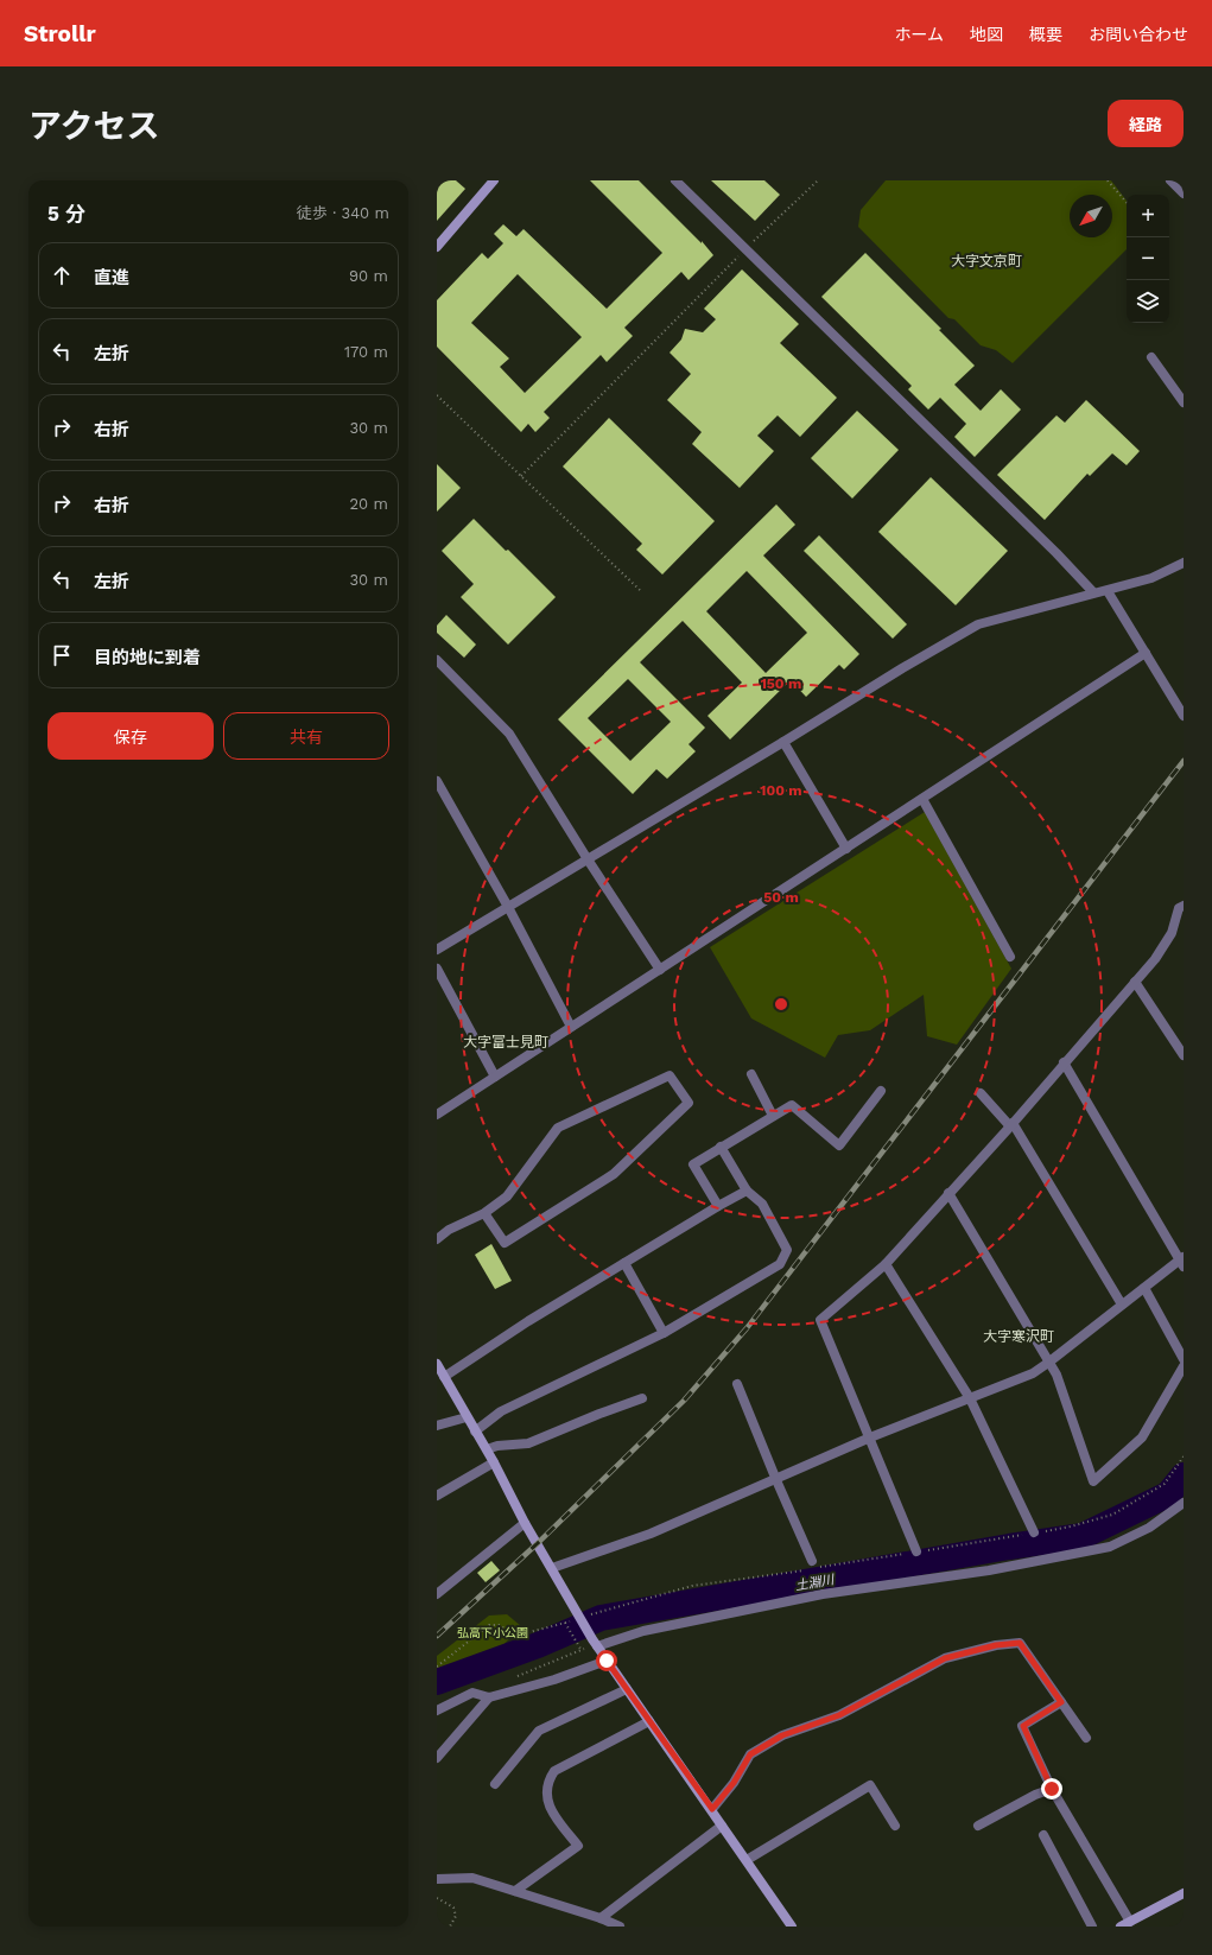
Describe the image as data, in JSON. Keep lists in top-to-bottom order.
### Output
{
  "districts": ["大字文京町", "大字富士見町", "大字寒沢町"],
  "water": ["土淵川"],
  "parks": ["弘高下小公園"],
  "north": "bottom left",
  "page": {
    "header": "Strollr",
    "nav": [
      "ホーム",
      "地図",
      "概要",
      "お問い合わせ"
    ],
    "title": "アクセス",
    "buttons": [
      "経路",
      ["保存", "共有"]
    ],
    "heading": ["5 分", "徒歩 · 340 m"],
    "map_buttons": ["+", "−"],
    "list": [
      ["直進", "90 m"],
      ["左折", "170 m"],
      ["右折", "30 m"],
      ["右折", "20 m"],
      ["左折", "30 m"],
      "目的地に到着"
    ]
  },
  "rings": ["150 m", "100 m", "50 m"]
}
